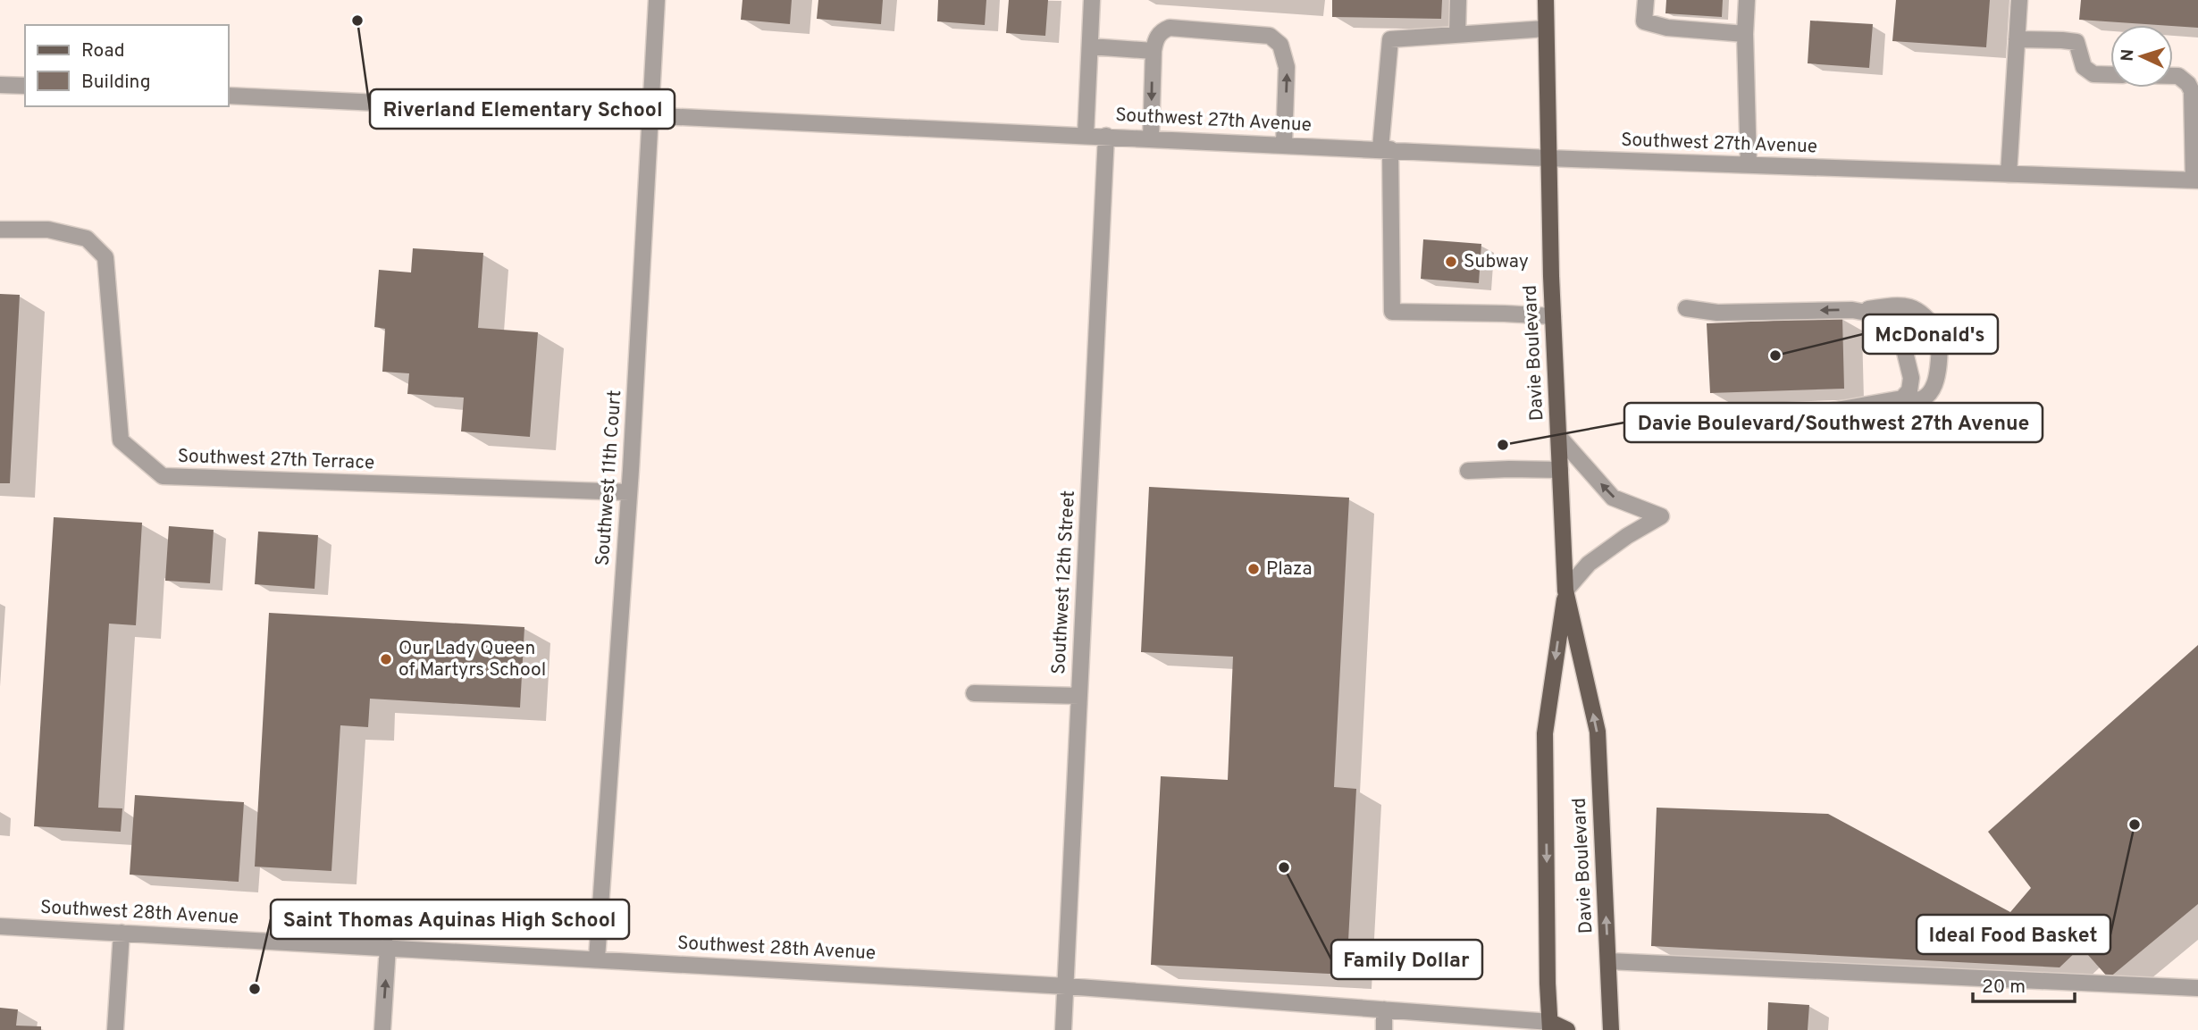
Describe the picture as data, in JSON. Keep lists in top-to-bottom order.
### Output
{
  "streets": {
    "main road": ["Davie Boulevard"],
    "street": [
      "Southwest 27th Avenue",
      "Southwest 27th Terrace",
      "Southwest 11th Court",
      "Southwest 12th Street",
      "Southwest 28th Avenue"
    ]
  },
  "crossings": [
    ["Southwest 27th Avenue", "Davie Boulevard"],
    ["Southwest 27th Avenue", "Southwest 11th Court"],
    ["Southwest 27th Avenue", "Southwest 12th Street"],
    ["Davie Boulevard", "Southwest 28th Avenue"],
    ["Southwest 27th Terrace", "Southwest 11th Court"],
    ["Southwest 11th Court", "Southwest 28th Avenue"],
    ["Southwest 12th Street", "Southwest 28th Avenue"]
  ],
  "places": [
    "Riverland Elementary School",
    "Subway",
    "McDonald's",
    "Davie Boulevard/Southwest 27th Avenue",
    "Plaza",
    "Our Lady Queen of Martyrs School",
    "Ideal Food Basket",
    "Family Dollar",
    "Saint Thomas Aquinas High School"
  ],
  "legend": ["Road", "Building"],
  "scale_bar": "20 m",
  "north": "left"
}
